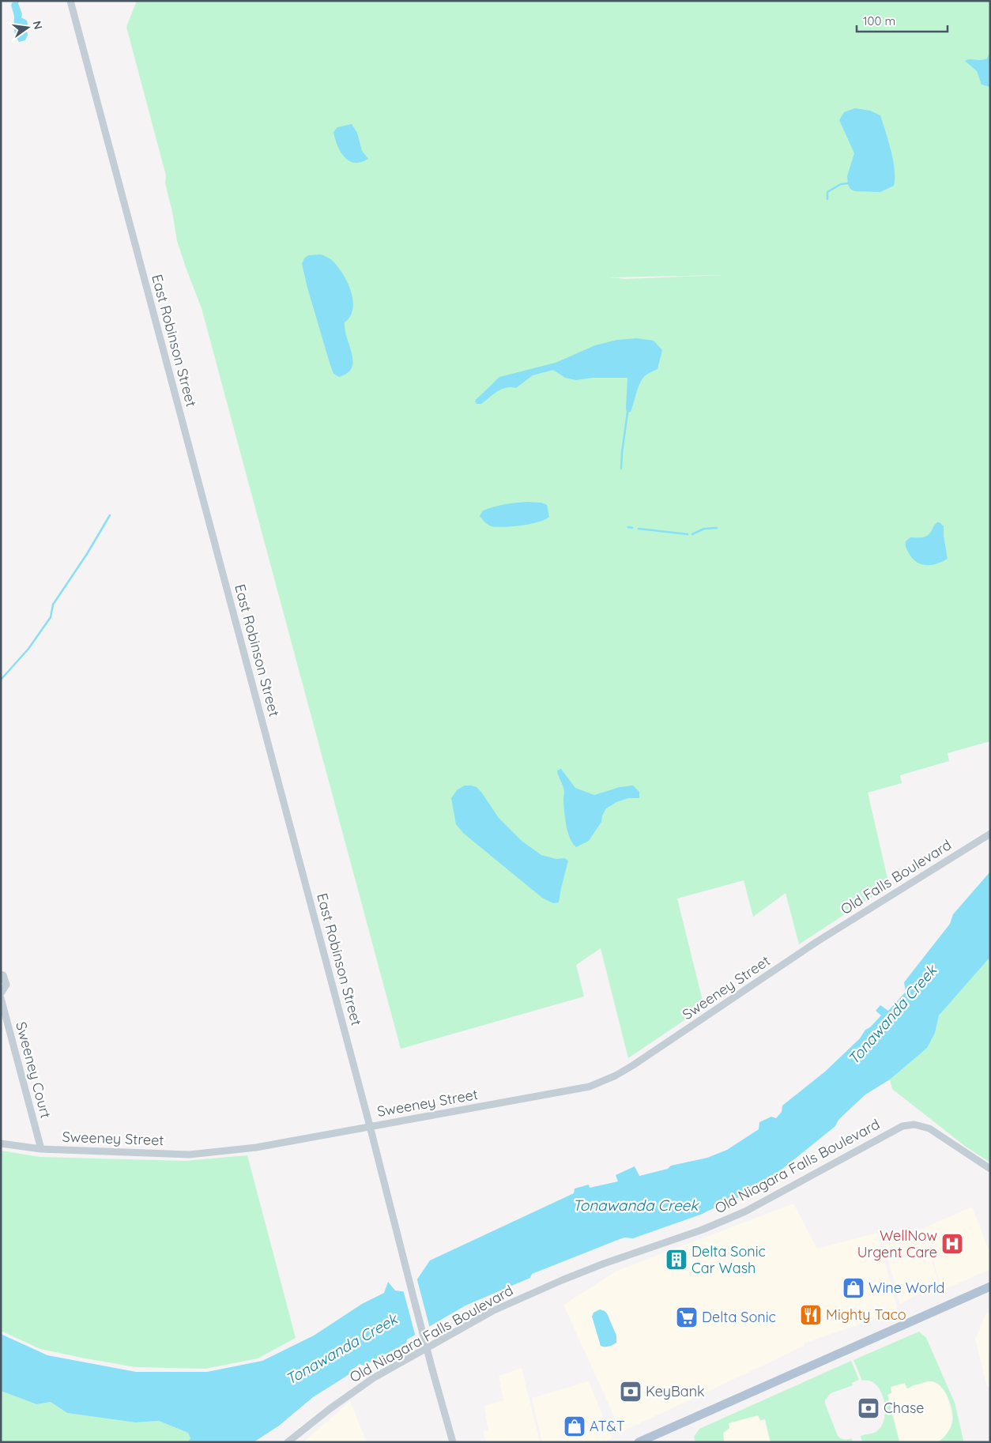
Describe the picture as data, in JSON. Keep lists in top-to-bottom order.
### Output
{
  "streets": {
    "street": [
      "East Robinson Street",
      "Old Falls Boulevard",
      "Sweeney Street",
      "Sweeney Court",
      "Old Niagara Falls Boulevard"
    ]
  },
  "crossings": [
    ["East Robinson Street", "Sweeney Street"],
    ["Old Falls Boulevard", "Sweeney Street"],
    ["Sweeney Street", "Sweeney Court"]
  ],
  "water": ["Tonawanda Creek"],
  "places": {
    "hospital": ["WellNow Urgent Care"],
    "building": ["Delta Sonic Car Wash"],
    "shop": ["Wine World", "AT&T"],
    "restaurant": ["Mighty Taco"],
    "supermarket": ["Delta Sonic"],
    "bank": ["KeyBank", "Chase"]
  },
  "scale_bar": "100 m",
  "north": "right"
}
